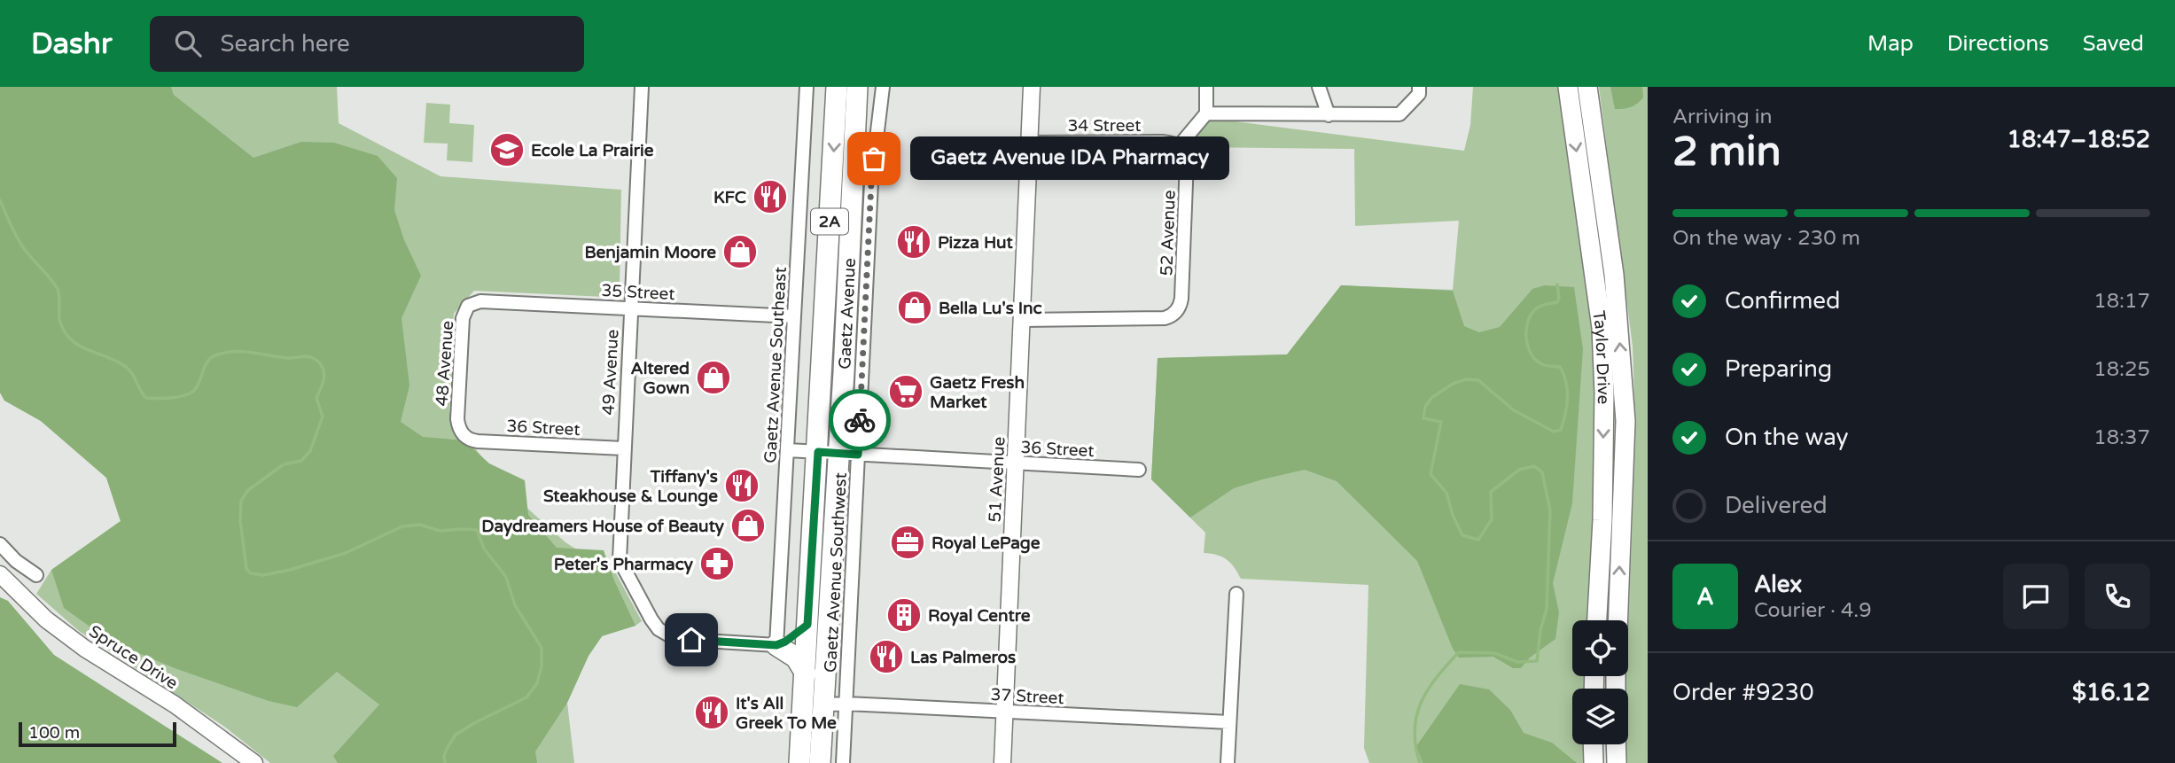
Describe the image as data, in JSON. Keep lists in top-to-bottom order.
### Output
{
  "streets": {
    "main road": ["2A", "Gaetz Avenue", "Taylor Drive"],
    "street": [
      "34 Street",
      "52 Avenue",
      "35 Street",
      "48 Avenue",
      "Gaetz Avenue Southeast",
      "49 Avenue",
      "36 Street",
      "51 Avenue",
      "Gaetz Avenue Southwest",
      "Spruce Drive",
      "37 Street"
    ]
  },
  "crossings": [
    ["34 Street", "52 Avenue"],
    ["34 Street", "51 Avenue"],
    ["52 Avenue", "51 Avenue"],
    ["35 Street", "48 Avenue"],
    ["35 Street", "Gaetz Avenue Southeast"],
    ["35 Street", "49 Avenue"],
    ["Gaetz Avenue", "36 Street"],
    ["Gaetz Avenue", "Gaetz Avenue Southwest"],
    ["Gaetz Avenue", "37 Street"],
    ["48 Avenue", "36 Street"],
    ["Gaetz Avenue Southeast", "49 Avenue"],
    ["Gaetz Avenue Southeast", "36 Street"],
    ["49 Avenue", "36 Street"],
    ["36 Street", "51 Avenue"],
    ["36 Street", "Gaetz Avenue Southwest"],
    ["51 Avenue", "37 Street"],
    ["Gaetz Avenue Southwest", "37 Street"]
  ],
  "places": {
    "school or university": ["Ecole La Prairie"],
    "other": ["Gaetz Avenue IDA Pharmacy"],
    "restaurant": [
      "KFC",
      "Pizza Hut",
      "Tiffany's Steakhouse & Lounge",
      "Las Palmeros",
      "It's All Greek To Me"
    ],
    "shop": [
      "Benjamin Moore",
      "Bella Lu's Inc",
      "Altered Gown",
      "Daydreamers House of Beauty"
    ],
    "supermarket": ["Gaetz Fresh Market"],
    "office": ["Royal LePage"],
    "pharmacy": ["Peter's Pharmacy"],
    "building": ["Royal Centre"]
  },
  "scale_bar": "100 m",
  "page": {
    "header": "Dashr",
    "search": "Search here",
    "nav": ["Map", "Directions", "Saved"],
    "heading": ["2 min", "Arriving in", "18:47–18:52"],
    "panel": [
      "Alex",
      "Courier · 4.9",
      "Order #9230",
      "$16.12"
    ],
    "bubble": "Gaetz Avenue IDA Pharmacy",
    "bar": "On the way · 230 m",
    "list": [
      ["Confirmed", "18:17"],
      ["Preparing", "18:25"],
      ["On the way", "18:37"],
      "Delivered"
    ],
    "round": "A",
    "scale": "100 m"
  }
}
